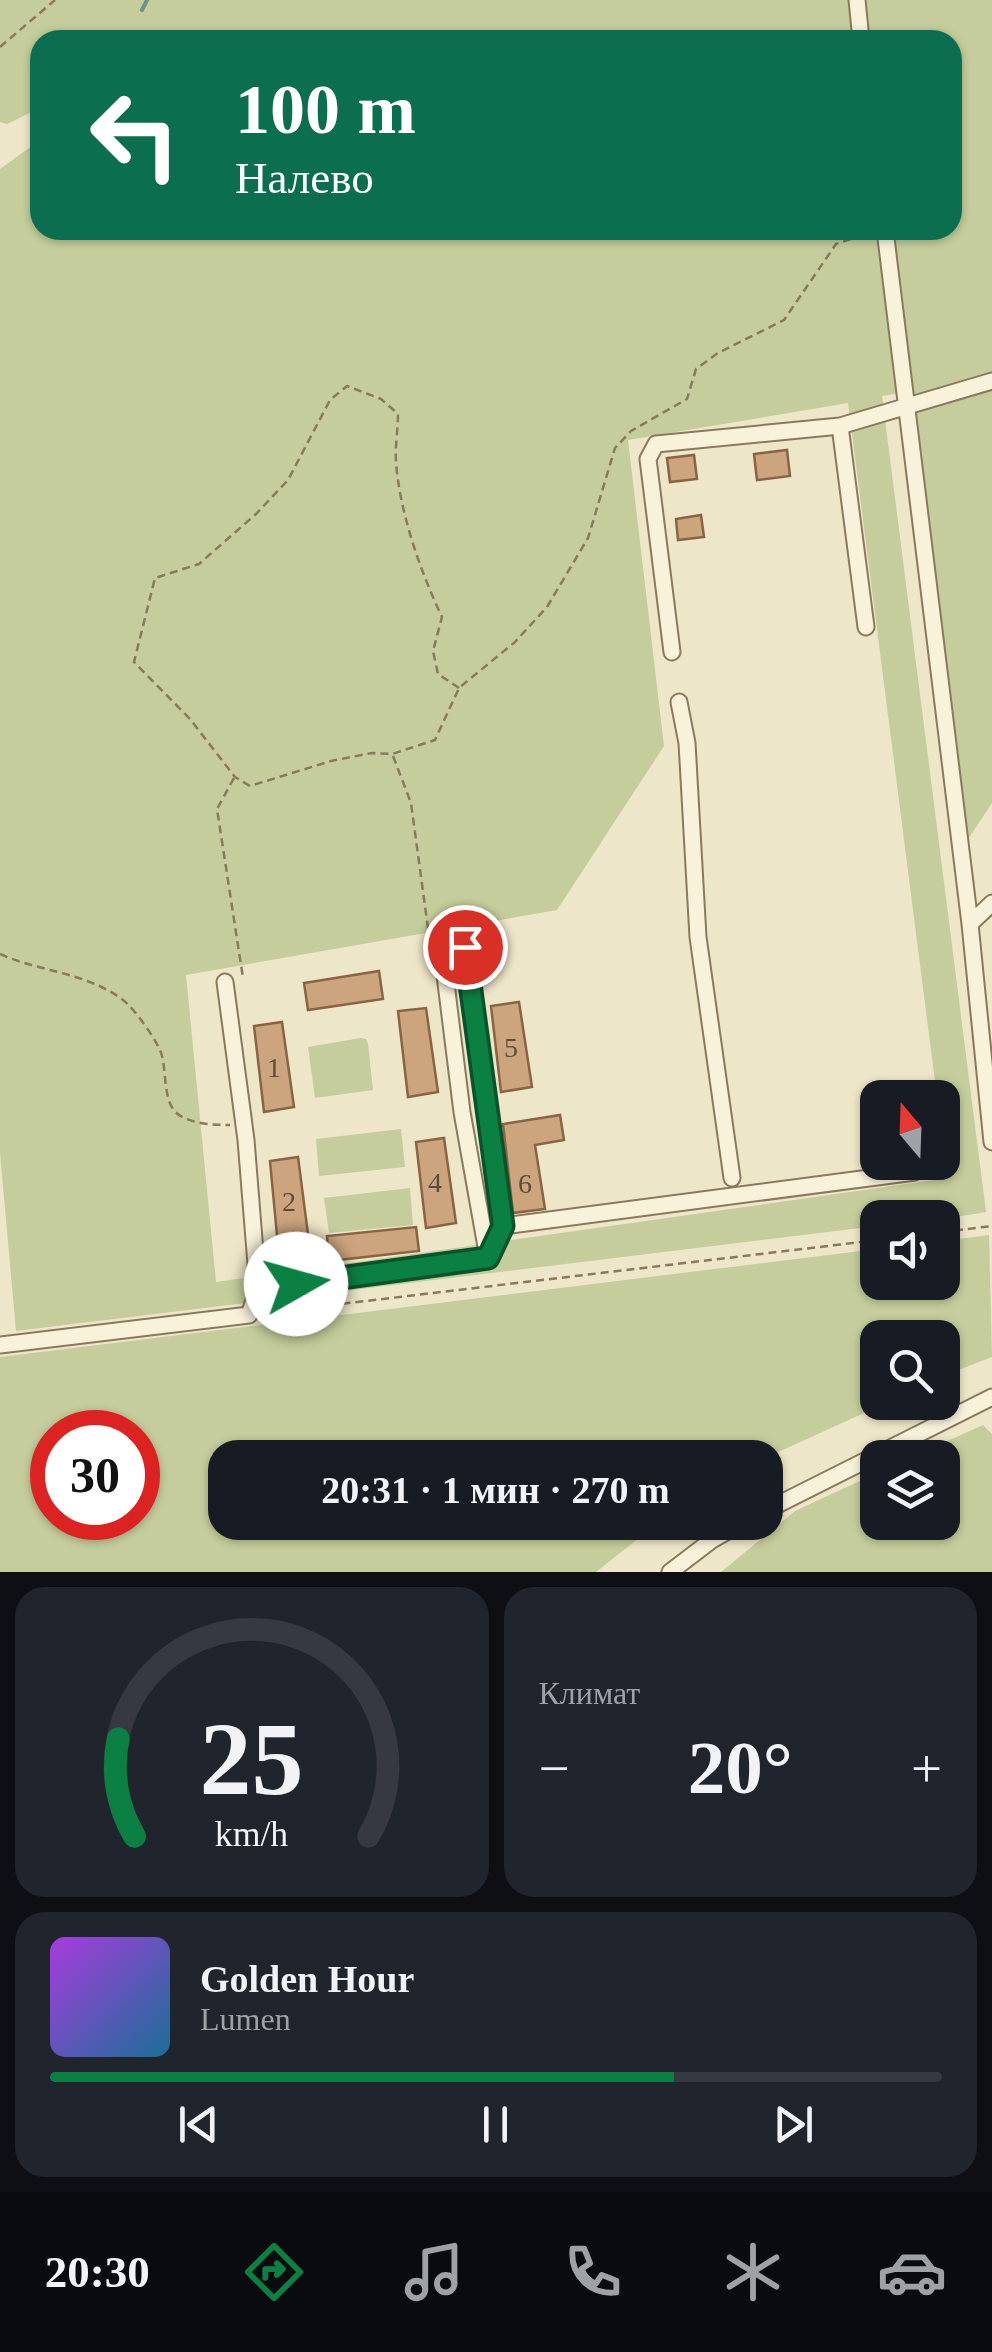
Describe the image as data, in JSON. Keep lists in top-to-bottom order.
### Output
{
  "house_numbers": [
    "5",
    "1",
    "4",
    "6",
    "2"
  ],
  "north": "top",
  "page": {
    "turn": ["100 m", "Налево"],
    "limit": "30",
    "trip": "20:31 · 1 мин · 270 m",
    "tile": "Климат",
    "heat": ["−", "20°", "+"],
    "song": ["Golden Hour", "Lumen"],
    "tabs": "20:30",
    "gauge": ["25", "km/h"]
  }
}
